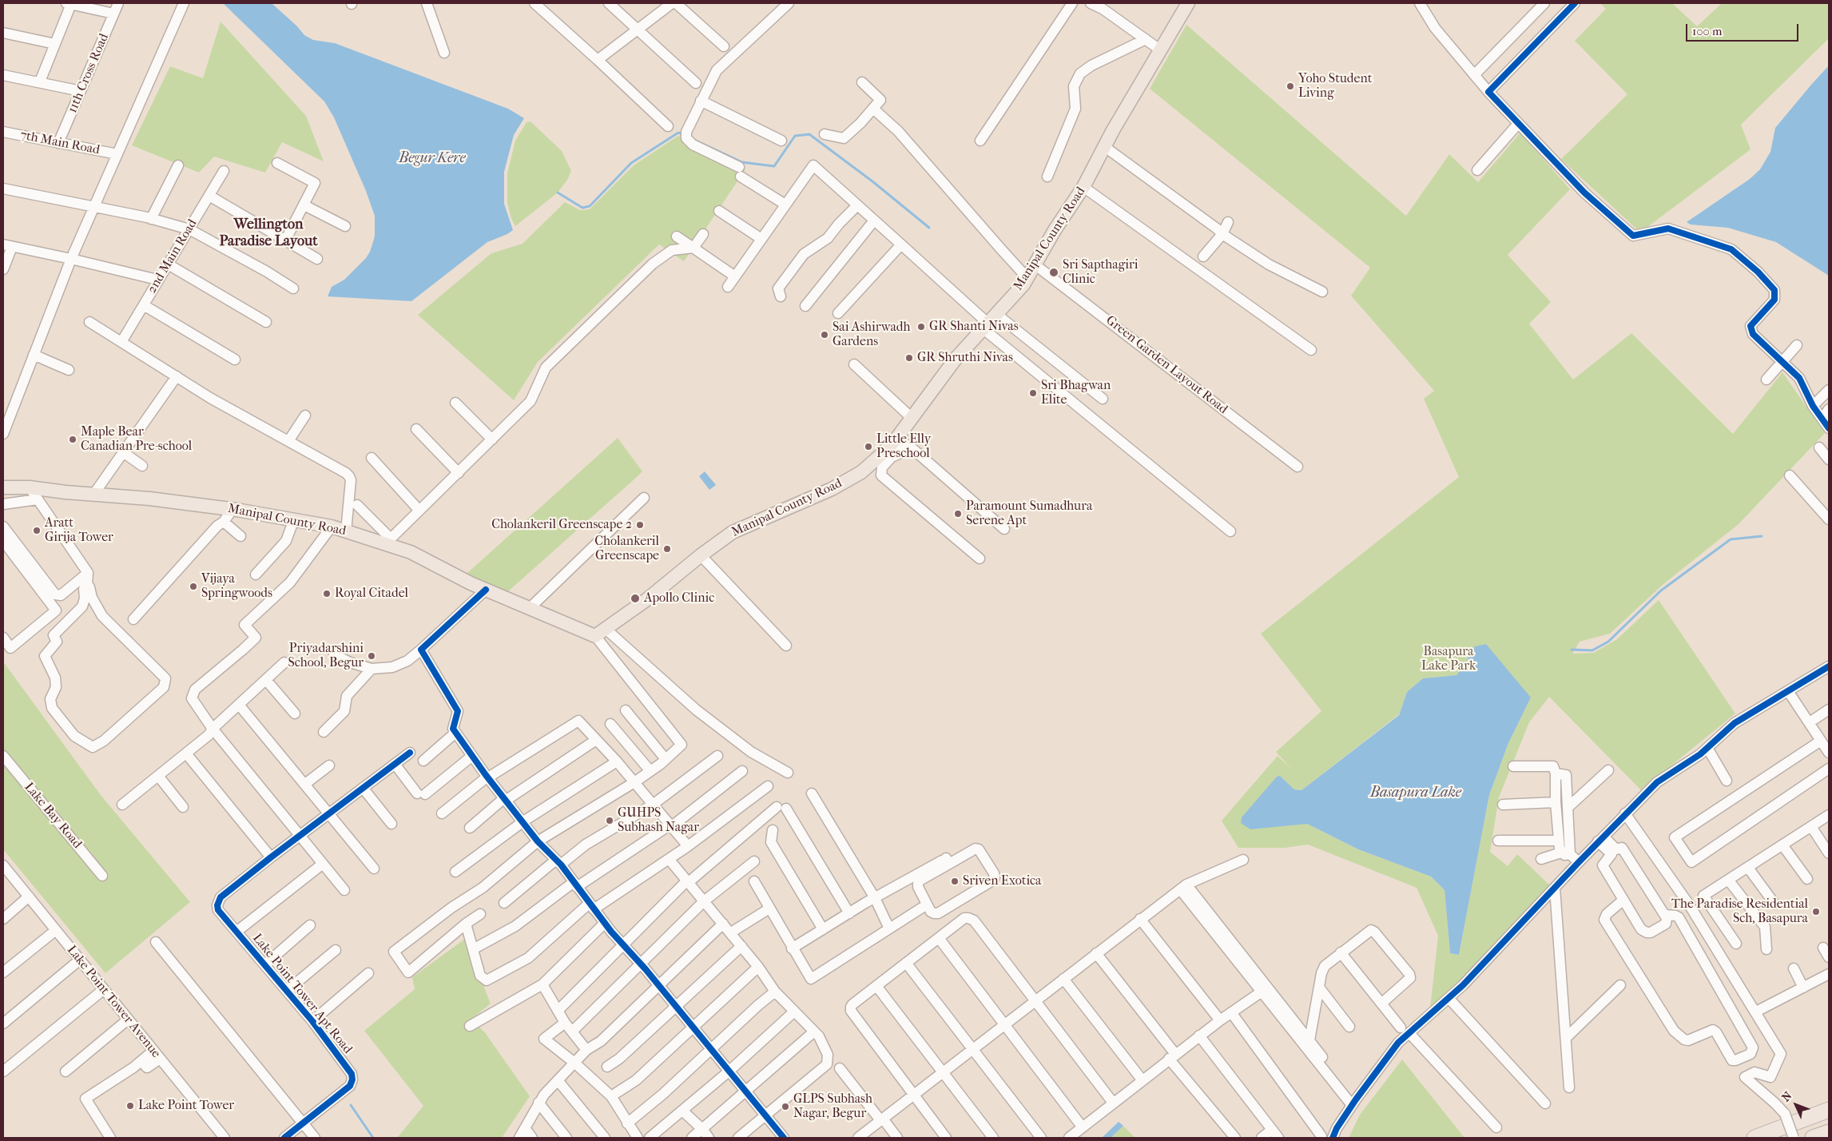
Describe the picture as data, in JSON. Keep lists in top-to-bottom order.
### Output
{
  "streets": {
    "main road": ["Manipal County Road"],
    "street": [
      "11th Cross Road",
      "7th Main Road",
      "2nd Main Road",
      "Green Garden Layout Road",
      "Lake Bay Road",
      "Lake Point Tower Apt Road",
      "Lake Point Tower Avenue"
    ]
  },
  "crossings": [
    ["11th Cross Road", "7th Main Road"],
    ["Manipal County Road", "Green Garden Layout Road"]
  ],
  "districts": ["Wellington Paradise Layout"],
  "water": ["Begur Kere", "Basapura Lake"],
  "parks": ["Basapura Lake Park"],
  "places": [
    "Yoho Student Living",
    "Sri Sapthagiri Clinic",
    "GR Shanti Nivas",
    "Sai Ashirwadh Gardens",
    "GR Shruthi Nivas",
    "Sri Bhagwan Elite",
    "Maple Bear Canadian Pre-school",
    "Little Elly Preschool",
    "Paramount Sumadhura Serene Apt",
    "Cholankeril Greenscape 2",
    "Aratt Girija Tower",
    "Cholankeril Greenscape",
    "Vijaya Springwoods",
    "Royal Citadel",
    "Apollo Clinic",
    "Priyadarshini School, Begur",
    "GUHPS Subhash Nagar",
    "Sriven Exotica",
    "The Paradise Residential Sch, Basapura",
    "Lake Point Tower",
    "GLPS Subhash Nagar, Begur"
  ],
  "scale_bar": "100 m",
  "north": "top left"
}
